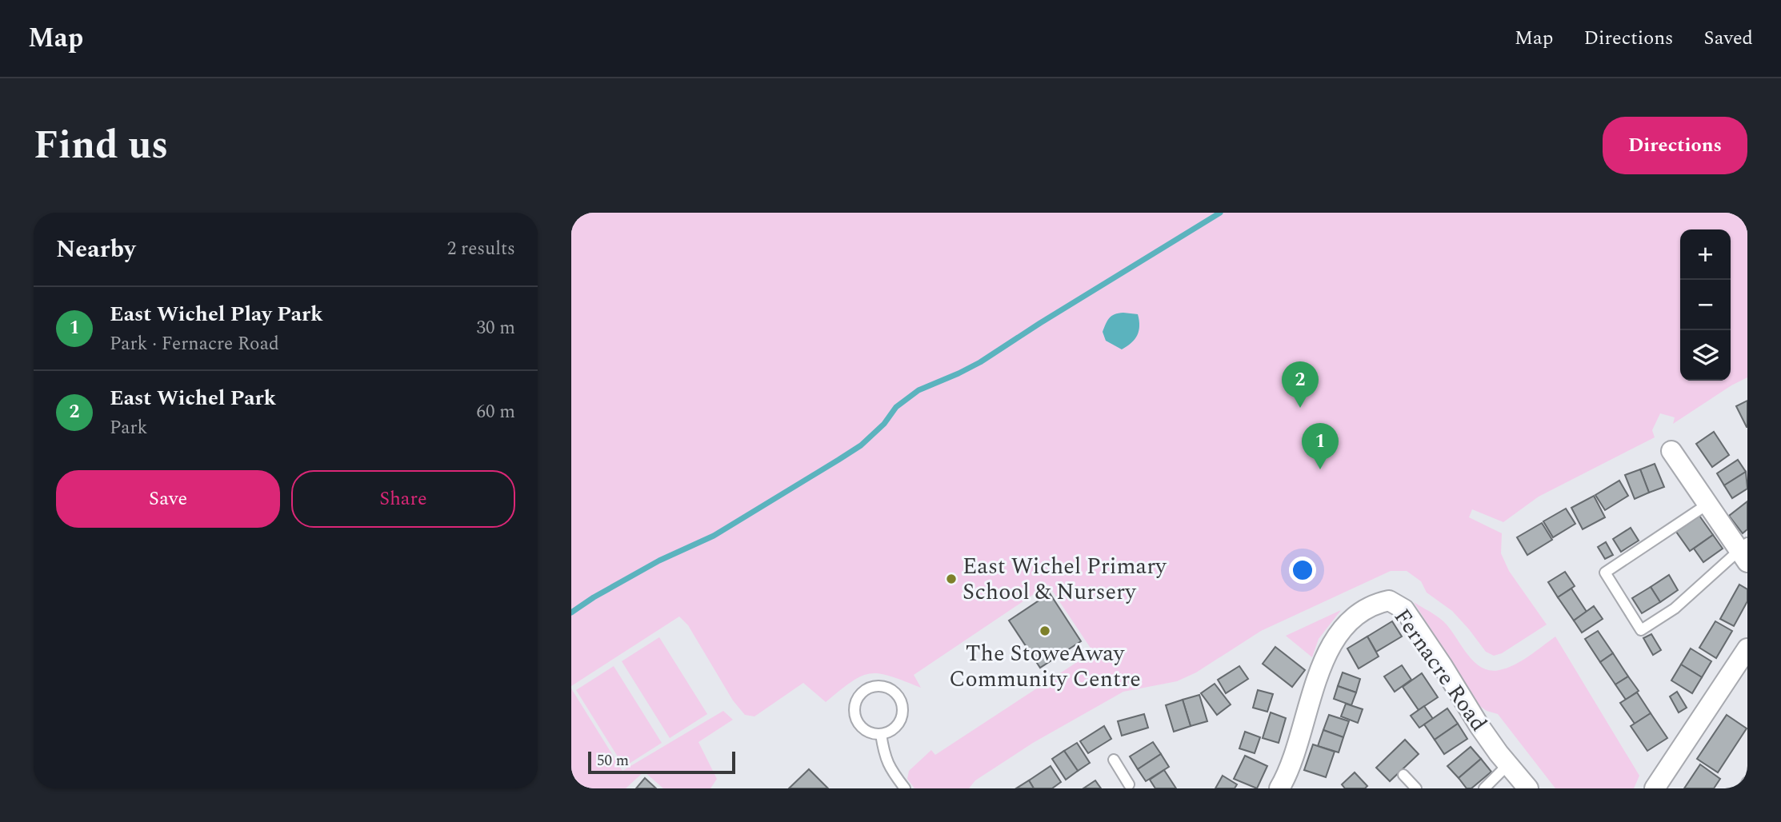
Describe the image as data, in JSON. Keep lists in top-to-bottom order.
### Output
{
  "streets": {
    "street": ["Fernacre Road"]
  },
  "places": ["East Wichel Primary School & Nursery", "The StoweAway Community Centre"],
  "scale_bar": "50 m",
  "page": {
    "header": "Map",
    "nav": ["Map", "Directions", "Saved"],
    "title": "Find us",
    "buttons": [
      "Directions",
      ["Save", "Share"]
    ],
    "heading": ["Nearby", "2 results"],
    "map_buttons": ["+", "−"],
    "list": [
      {
        "mark": "1",
        "name": "East Wichel Play Park",
        "note": "Park · Fernacre Road",
        "value": "30 m"
      },
      {
        "mark": "2",
        "name": "East Wichel Park",
        "note": "Park",
        "value": "60 m"
      }
    ],
    "pins": ["2", "1"],
    "scale": "50 m"
  }
}
